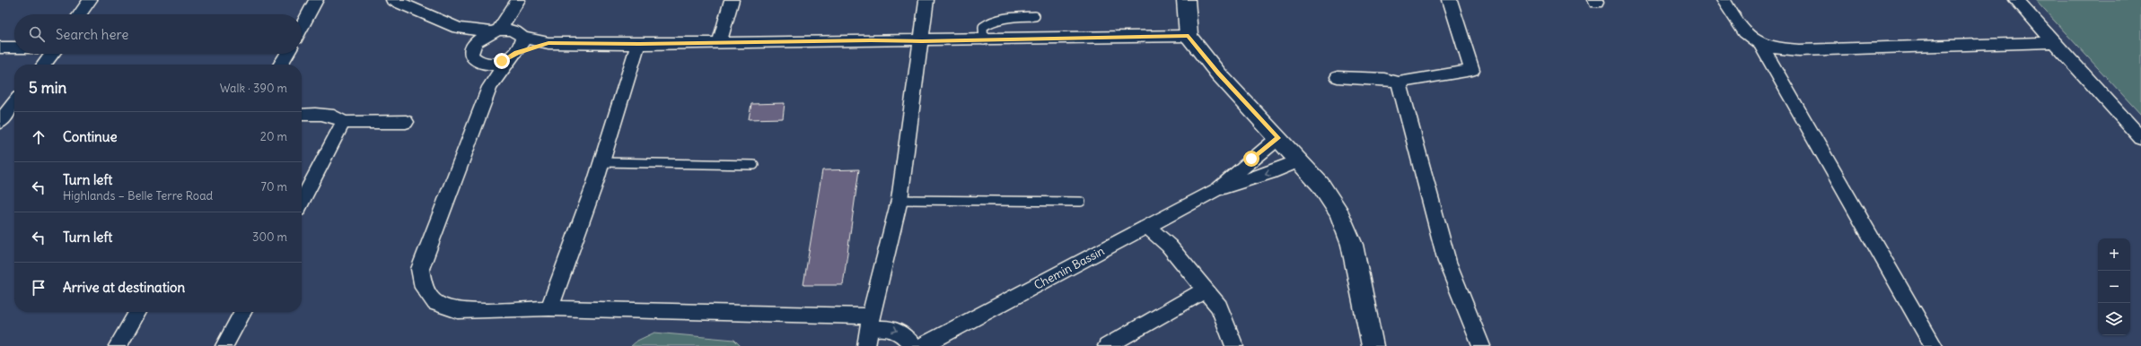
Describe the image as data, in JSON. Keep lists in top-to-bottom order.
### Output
{
  "streets": {
    "street": ["Chemin Bassin"]
  },
  "page": {
    "search": "Search here",
    "heading": ["5 min", "Walk · 390 m"],
    "list": [
      ["Continue", "20 m"],
      ["Turn left", "Highlands – Belle Terre Road", "70 m"],
      ["Turn left", "300 m"],
      "Arrive at destination"
    ],
    "map_buttons": ["+", "−"]
  }
}
